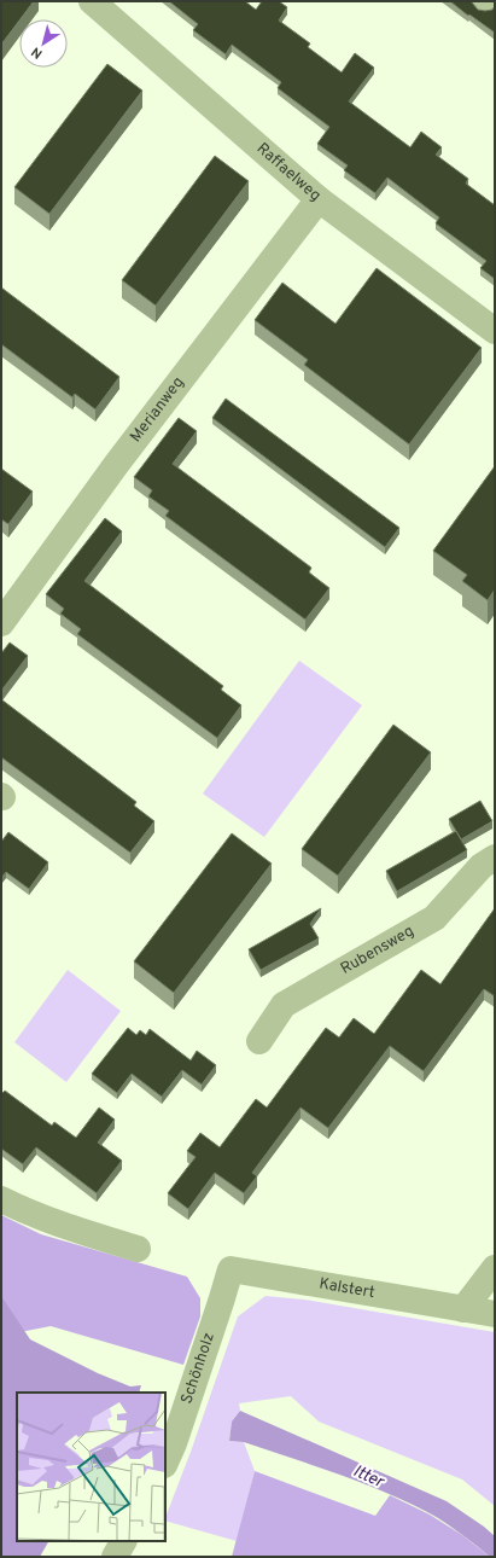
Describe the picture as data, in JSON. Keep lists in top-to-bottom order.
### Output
{
  "streets": {
    "street": [
      "Raffaelweg",
      "Merianweg",
      "Rubensweg",
      "Kalstert",
      "Schönholz"
    ]
  },
  "crossings": [
    ["Raffaelweg", "Merianweg"],
    ["Kalstert", "Schönholz"]
  ],
  "water": ["Itter"],
  "north": "bottom left"
}
